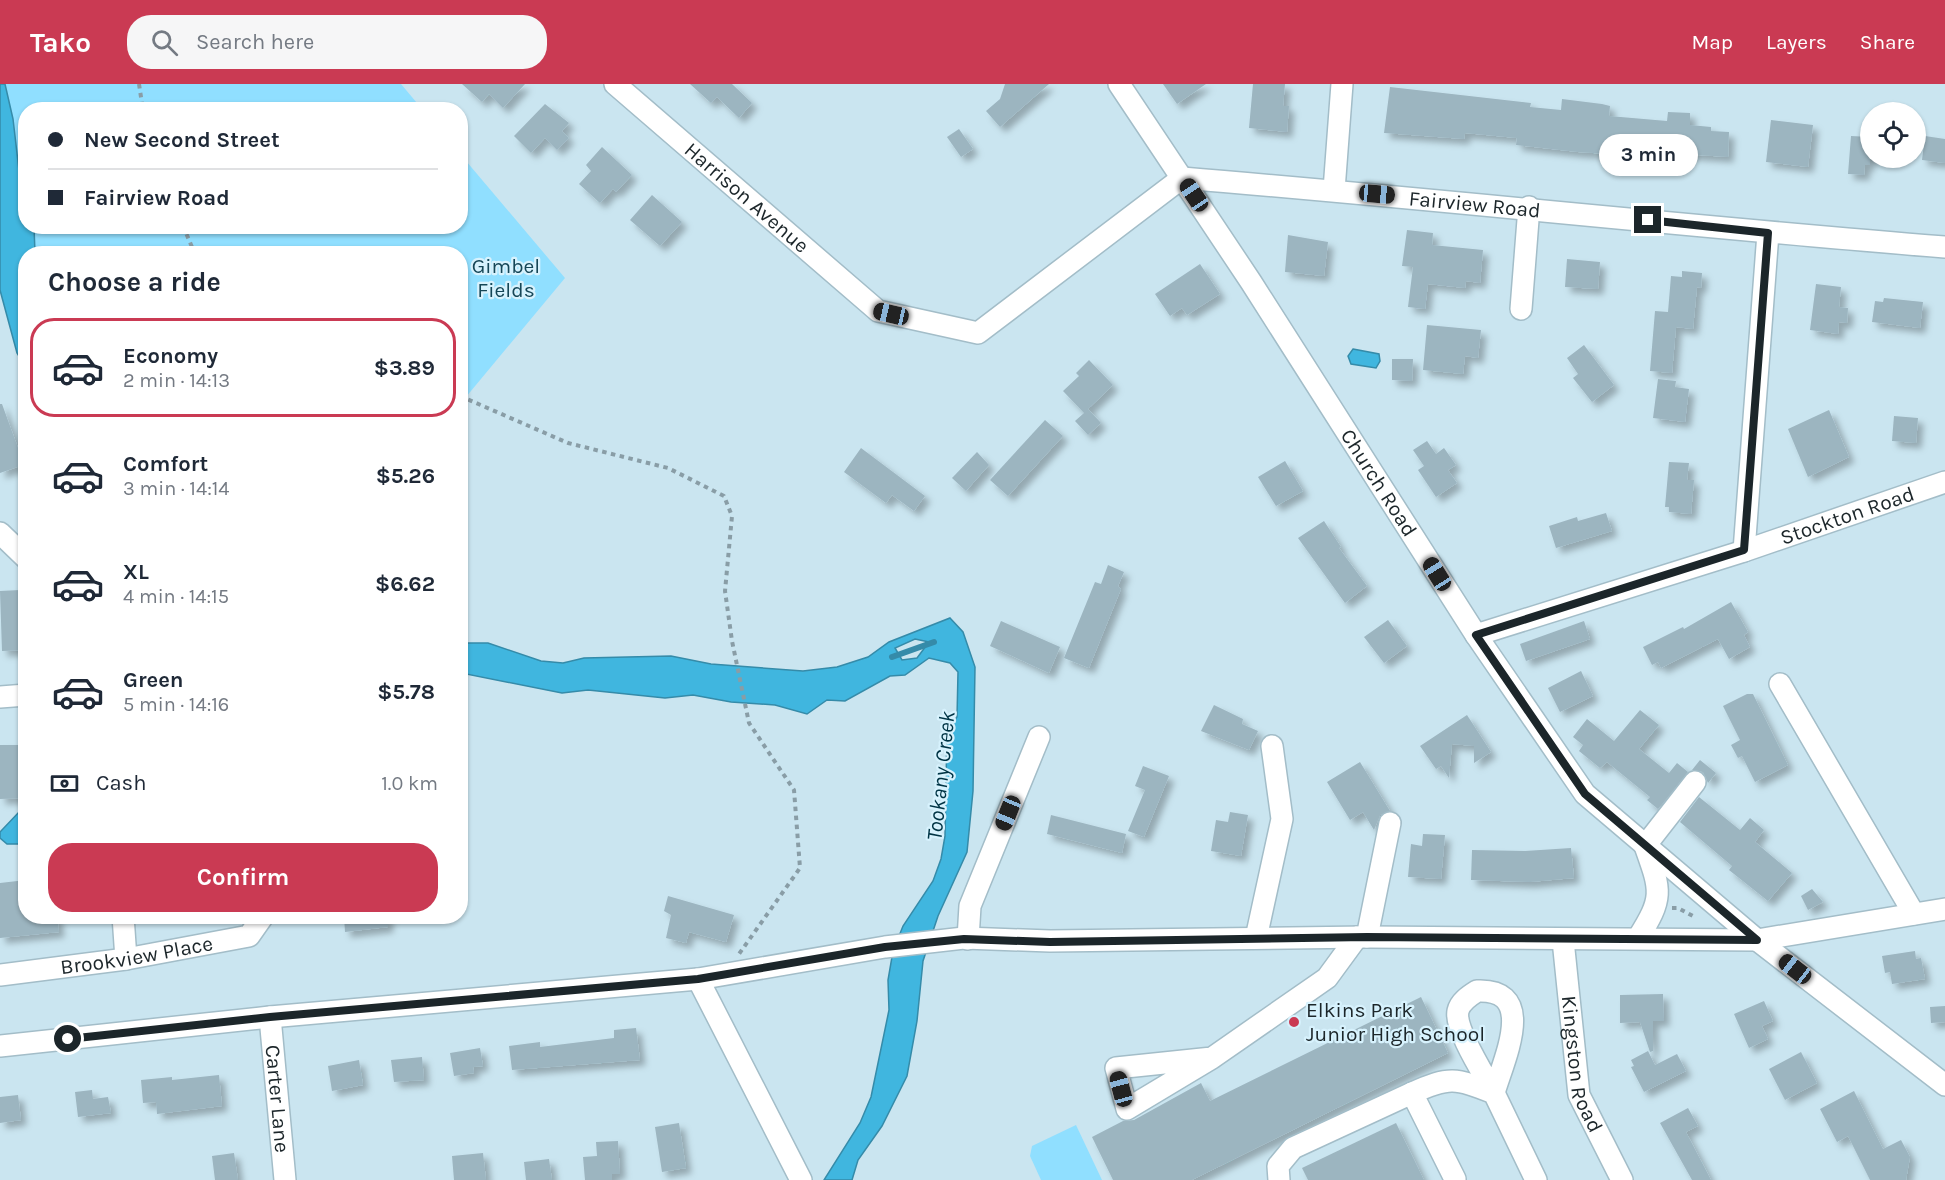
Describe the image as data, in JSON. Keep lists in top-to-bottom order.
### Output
{
  "streets": {
    "street": [
      "Harrison Avenue",
      "Fairview Road",
      "Church Road",
      "Stockton Road",
      "Brookview Place",
      "Kingston Road",
      "Carter Lane"
    ]
  },
  "crossings": [
    ["Harrison Avenue", "Fairview Road"],
    ["Harrison Avenue", "Church Road"],
    ["Fairview Road", "Church Road"],
    ["Church Road", "Stockton Road"]
  ],
  "water": ["Tookany Creek"],
  "parks": ["Gimbel Fields"],
  "places": ["Elkins Park Junior High School"],
  "page": {
    "header": "Tako",
    "search": "Search here",
    "nav": ["Map", "Layers", "Share"],
    "banner": ["New Second Street", "Fairview Road"],
    "bubble": "3 min",
    "heading": "Choose a ride",
    "list": [
      {
        "name": "Economy",
        "note": "2 min · 14:13",
        "value": "$3.89"
      },
      {
        "name": "Comfort",
        "note": "3 min · 14:14",
        "value": "$5.26"
      },
      {
        "name": "XL",
        "note": "4 min · 14:15",
        "value": "$6.62"
      },
      {
        "name": "Green",
        "note": "5 min · 14:16",
        "value": "$5.78"
      }
    ],
    "pay": ["Cash", "1.0 km"],
    "buttons": "Confirm"
  }
}
